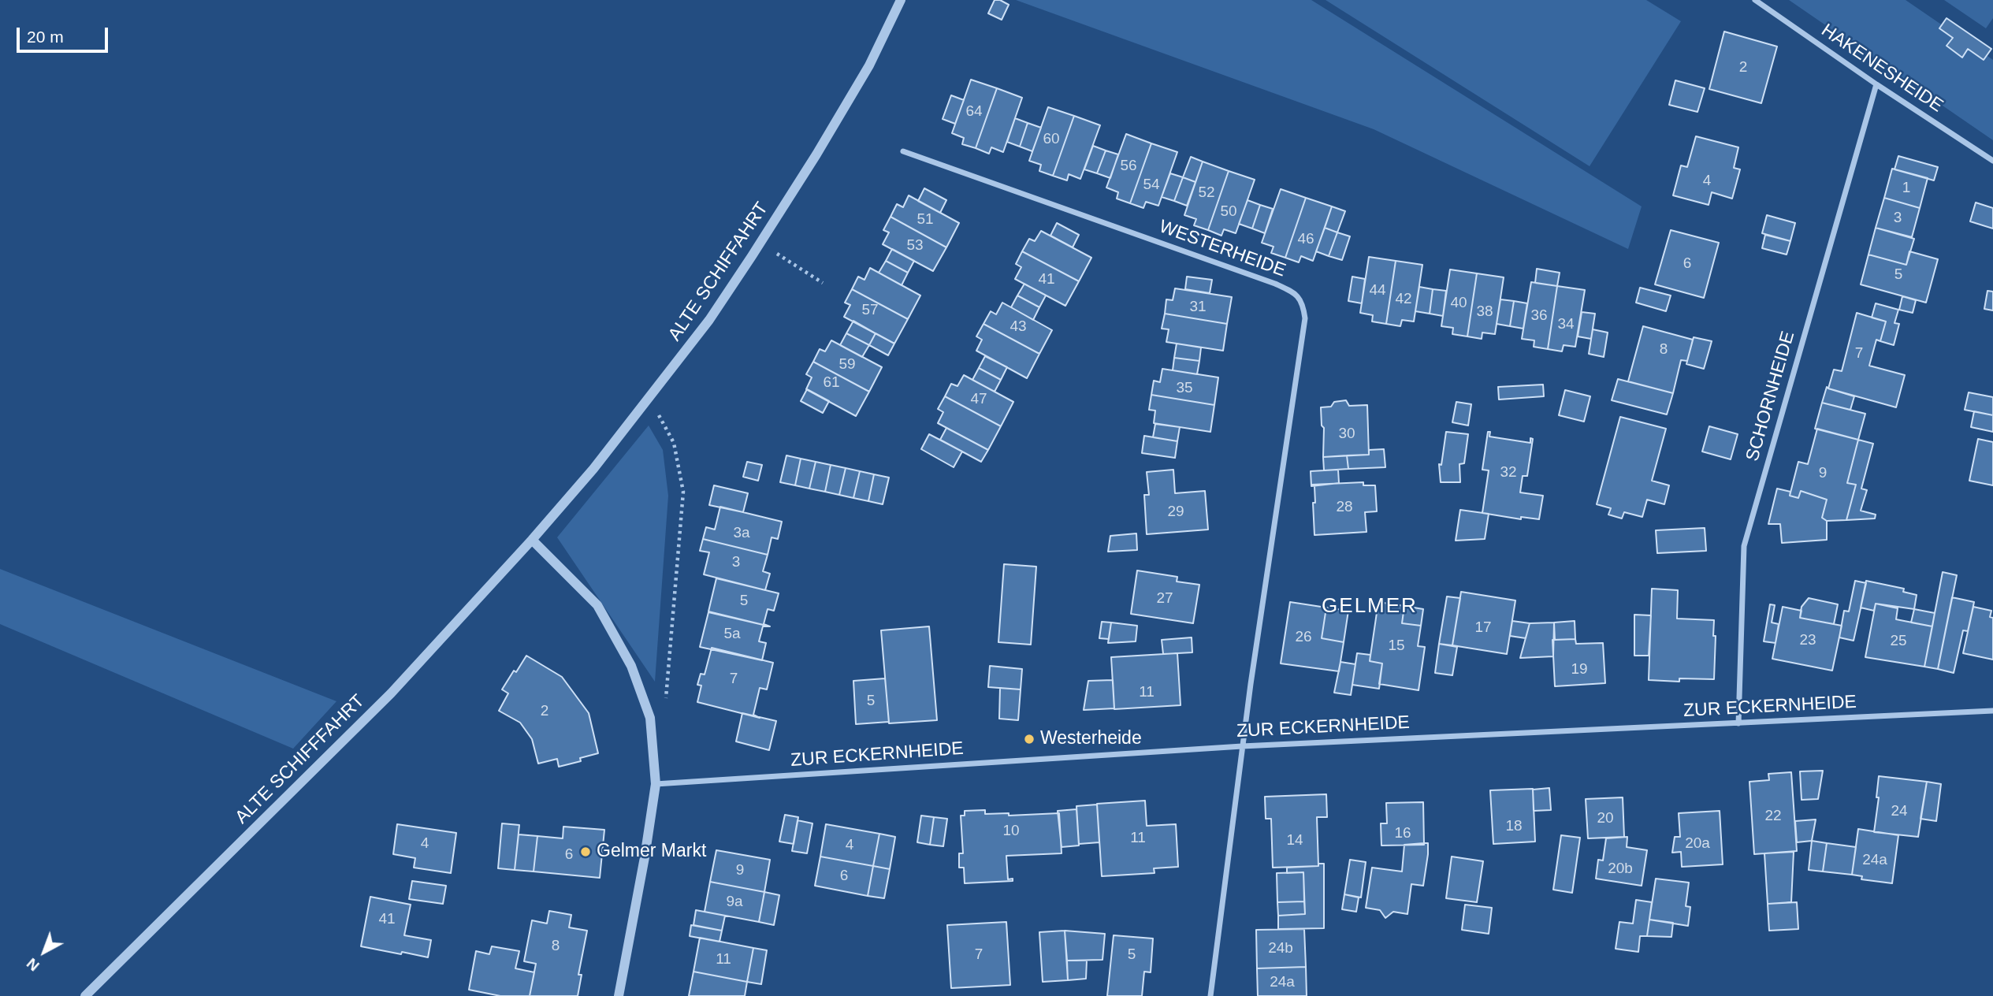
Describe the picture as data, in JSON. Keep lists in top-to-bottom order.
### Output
{
  "streets": {
    "street": [
      "HAKENESHEIDE",
      "WESTERHEIDE",
      "ALTE SCHIFFAHRT",
      "SCHORNHEIDE",
      "ZUR ECKERNHEIDE",
      "ALTE SCHIFFFAHRT"
    ]
  },
  "crossings": [
    ["HAKENESHEIDE", "SCHORNHEIDE"],
    ["WESTERHEIDE", "ZUR ECKERNHEIDE"],
    ["ALTE SCHIFFAHRT", "ALTE SCHIFFFAHRT"],
    ["SCHORNHEIDE", "ZUR ECKERNHEIDE"]
  ],
  "districts": ["GELMER"],
  "places": ["Westerheide", "Gelmer Markt"],
  "house_numbers": [
    "2",
    "64",
    "60",
    "56",
    "4",
    "54",
    "1",
    "52",
    "50",
    "3",
    "51",
    "46",
    "53",
    "6",
    "5",
    "41",
    "44",
    "42",
    "40",
    "31",
    "57",
    "38",
    "36",
    "34",
    "43",
    "8",
    "7",
    "59",
    "61",
    "35",
    "47",
    "30",
    "32",
    "9",
    "28",
    "29",
    "3a",
    "3",
    "27",
    "5",
    "17",
    "5a",
    "26",
    "23",
    "25",
    "15",
    "19",
    "7",
    "11",
    "5",
    "2",
    "24",
    "22",
    "20",
    "18",
    "10",
    "16",
    "11",
    "14",
    "4",
    "20a",
    "4",
    "6",
    "24a",
    "20b",
    "9",
    "6",
    "9a",
    "41",
    "8",
    "24b",
    "7",
    "5",
    "11",
    "24a"
  ],
  "scale_bar": "20 m",
  "north": "bottom left"
}
